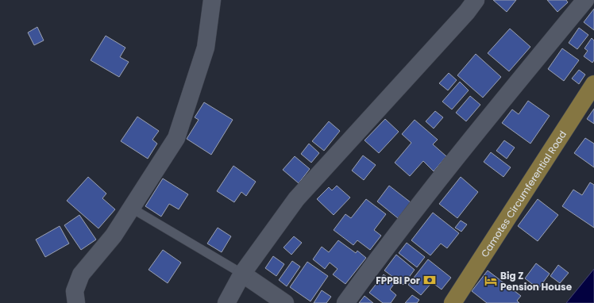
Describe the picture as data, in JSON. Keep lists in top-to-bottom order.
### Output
{
  "streets": {
    "main road": ["Camotes Circumferential Road"]
  },
  "places": {
    "bank": ["FPPBI Por"],
    "hotel": ["Big Z Pension House"]
  }
}
